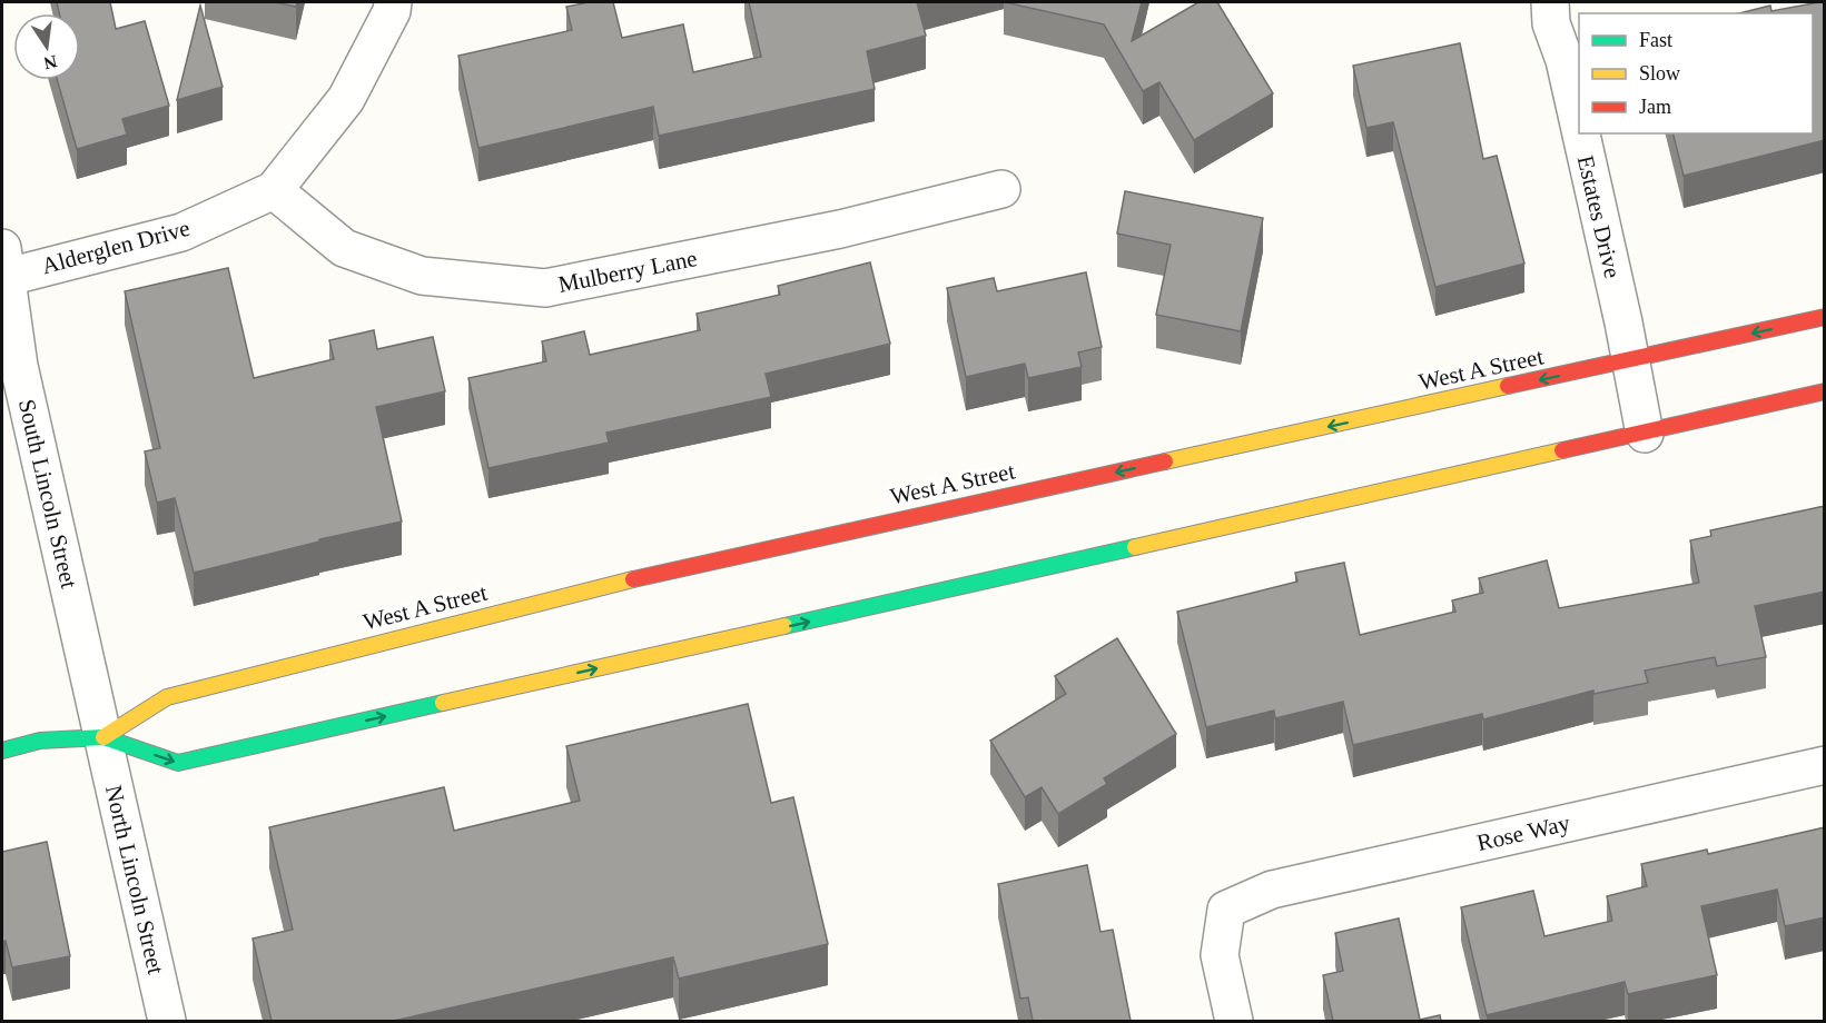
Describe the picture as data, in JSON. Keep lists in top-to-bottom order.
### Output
{
  "streets": {
    "main road": ["West A Street"],
    "street": [
      "Estates Drive",
      "Alderglen Drive",
      "Mulberry Lane",
      "South Lincoln Street",
      "Rose Way",
      "North Lincoln Street"
    ]
  },
  "crossings": [
    ["Estates Drive", "West A Street"],
    ["Alderglen Drive", "Mulberry Lane"],
    ["Alderglen Drive", "South Lincoln Street"],
    ["West A Street", "South Lincoln Street"],
    ["West A Street", "North Lincoln Street"],
    ["South Lincoln Street", "North Lincoln Street"]
  ],
  "legend": ["Fast", "Slow", "Jam"],
  "north": "bottom"
}
